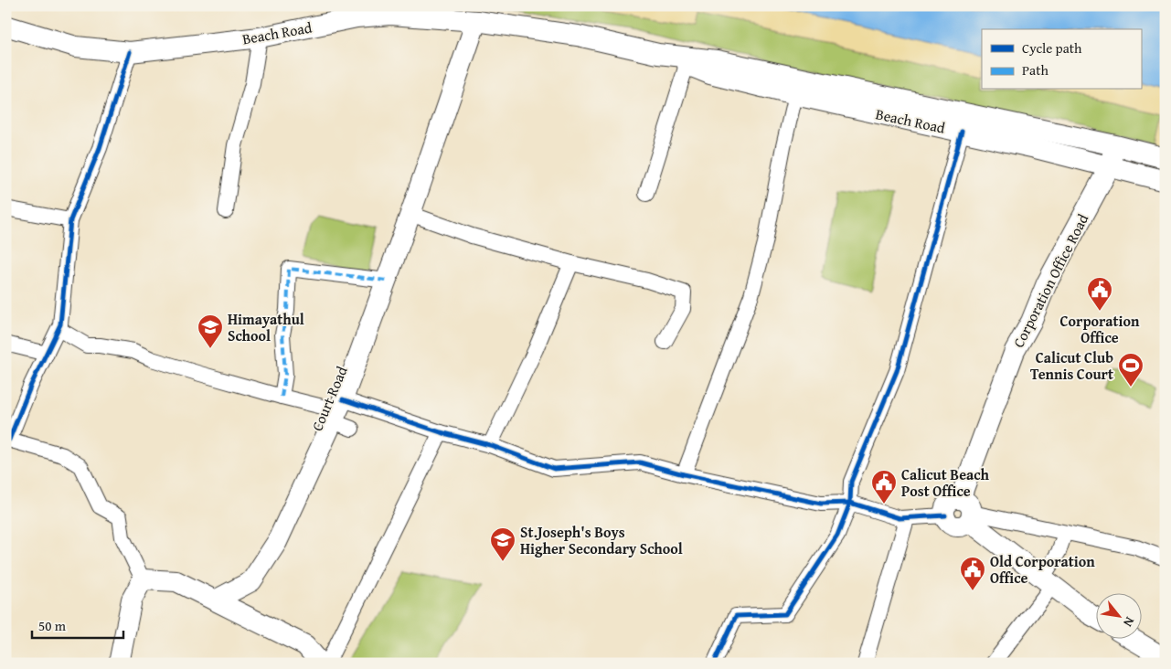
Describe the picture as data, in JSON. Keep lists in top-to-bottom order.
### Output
{
  "streets": {
    "main road": ["Beach Road", "Corporation Office Road", "Court Road"]
  },
  "crossings": [
    ["Beach Road", "Corporation Office Road"],
    ["Beach Road", "Court Road"]
  ],
  "places": {
    "public building": ["Corporation Office", "Calicut Beach Post Office", "Old Corporation Office"],
    "school or university": ["Himayathul School", "St.Joseph's Boys Higher Secondary School"],
    "sports": ["Calicut Club Tennis Court"]
  },
  "legend": ["Cycle path", "Path"],
  "scale_bar": "50 m",
  "north": "bottom right"
}
